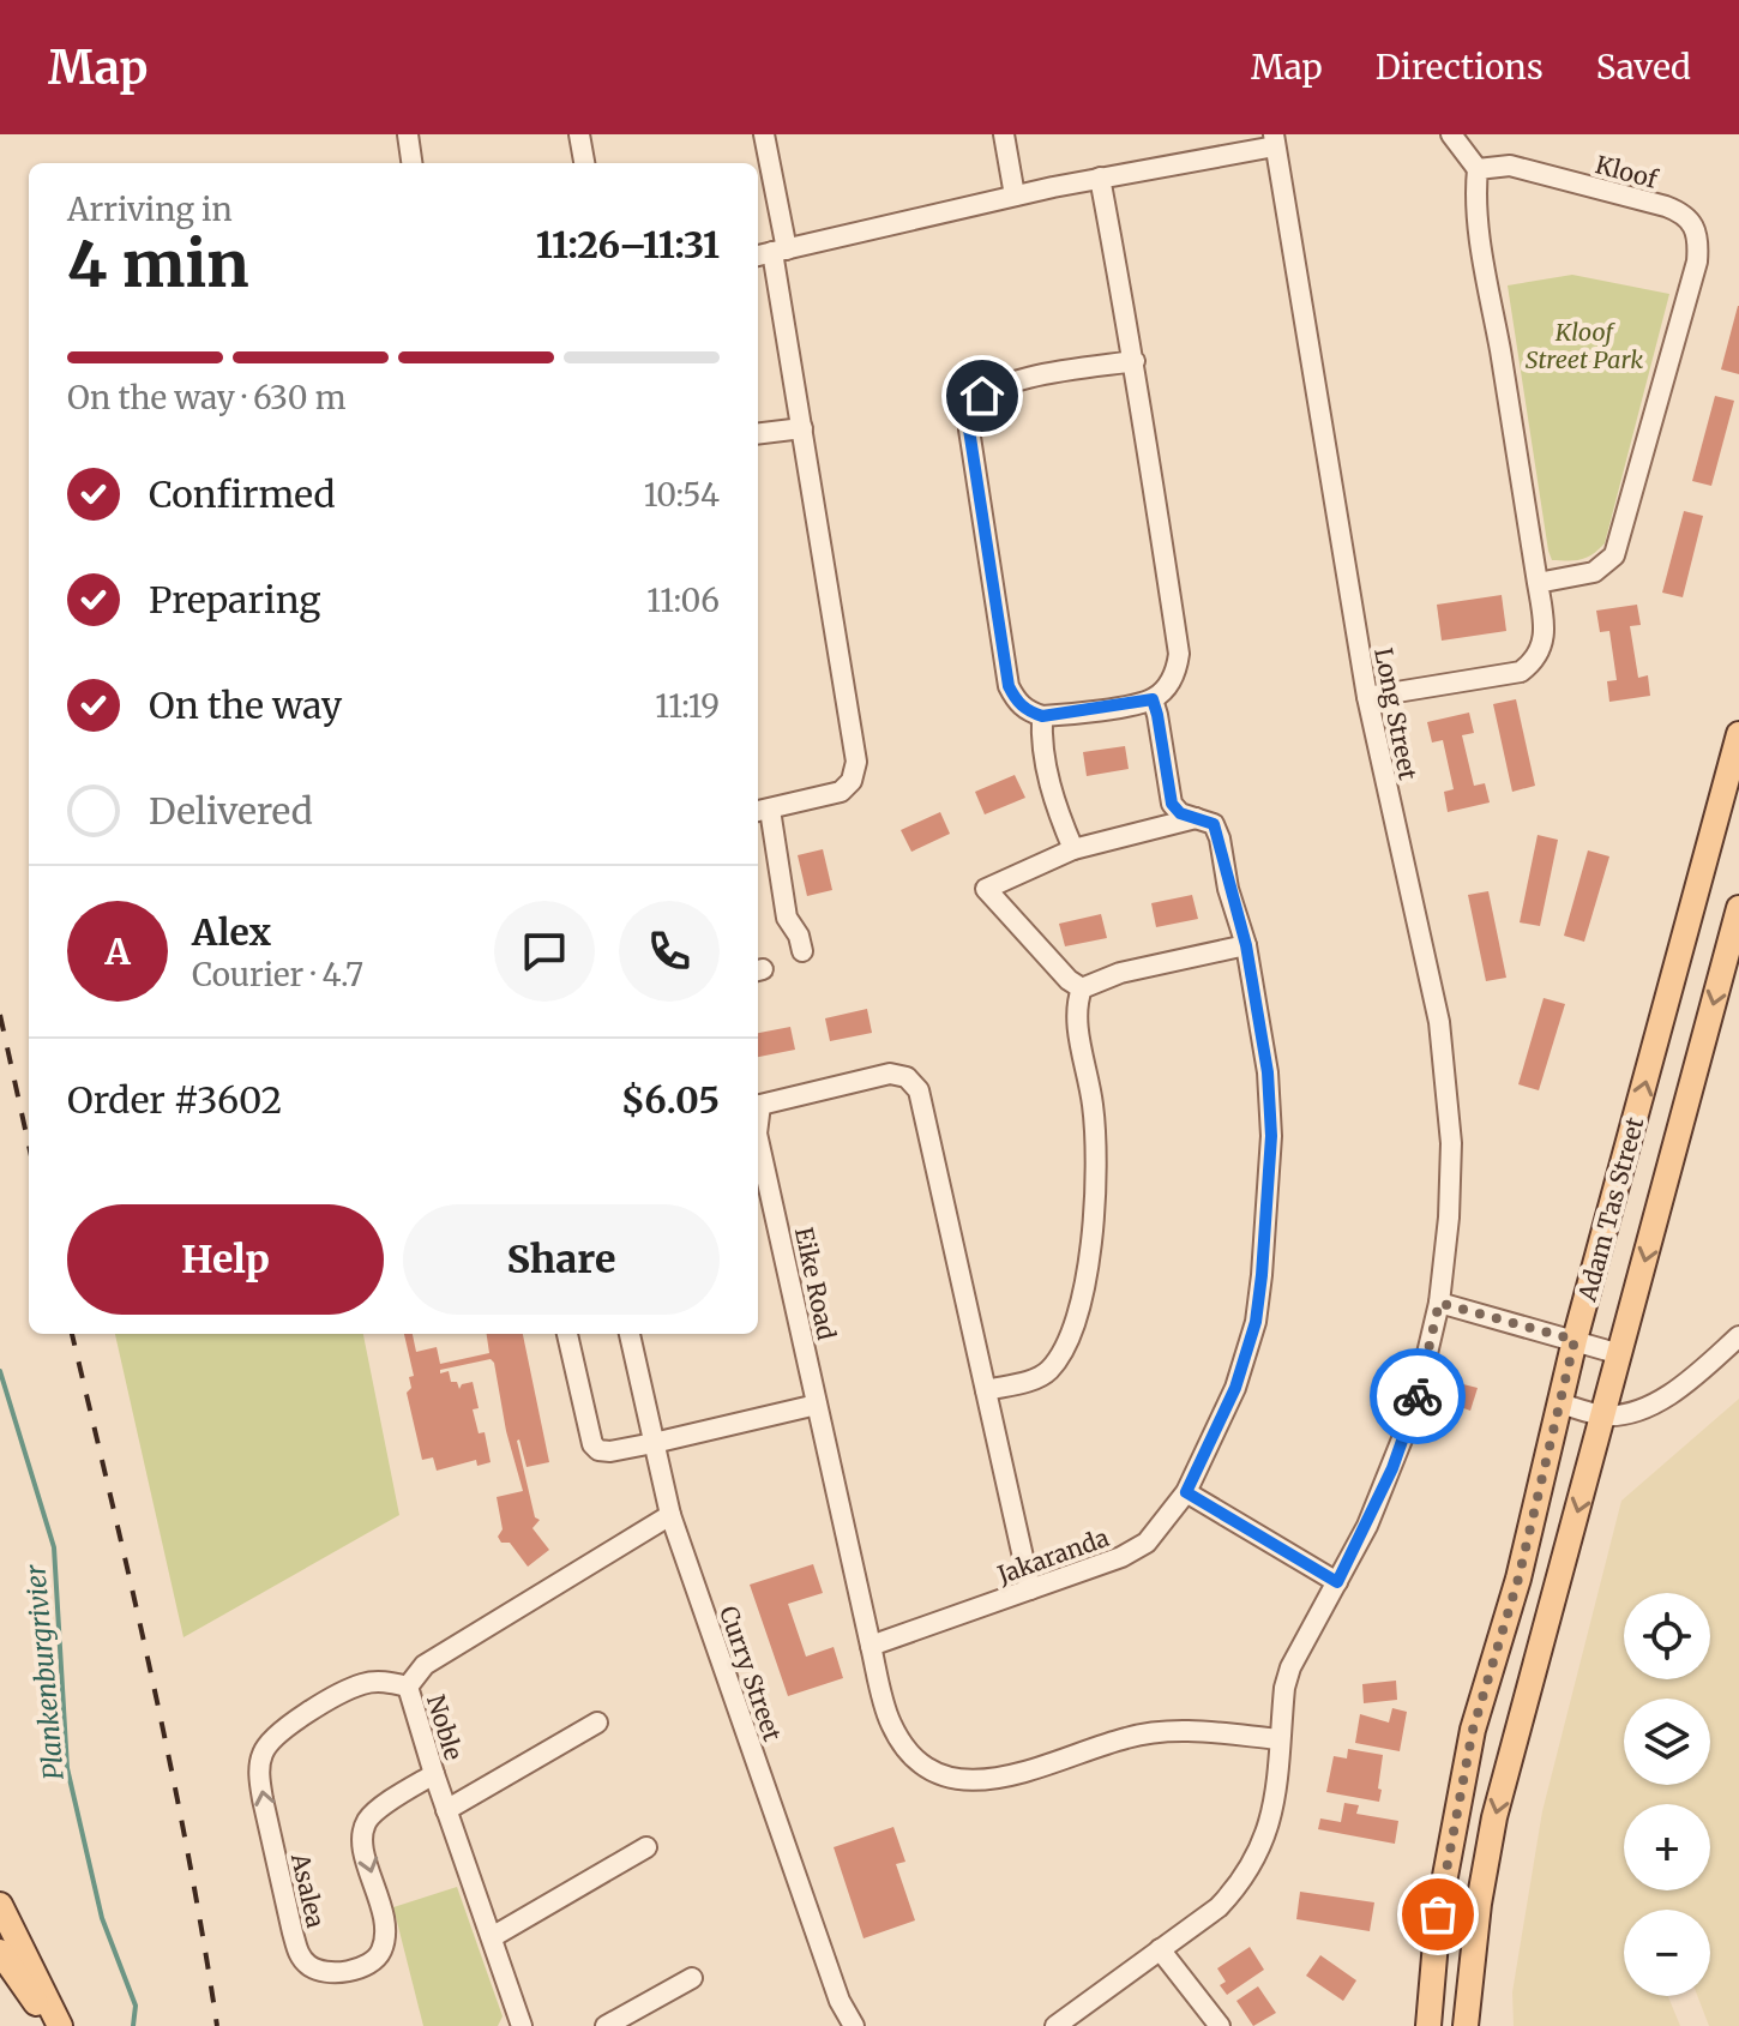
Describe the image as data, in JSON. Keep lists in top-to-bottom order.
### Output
{
  "streets": {
    "main road": ["Adam Tas Street"],
    "street": [
      "Kloof",
      "Long Street",
      "Eike Road",
      "Jakaranda",
      "Curry Street",
      "Noble",
      "Asalea"
    ]
  },
  "crossings": [
    ["Long Street", "Eike Road"],
    ["Eike Road", "Jakaranda"],
    ["Curry Street", "Noble"],
    ["Noble", "Asalea"]
  ],
  "water": ["Plankenburgrivier"],
  "parks": ["Kloof Street Park"],
  "page": {
    "header": "Map",
    "nav": ["Map", "Directions", "Saved"],
    "heading": ["4 min", "Arriving in", "11:26–11:31"],
    "panel": [
      "Alex",
      "Courier · 4.7",
      "Order #3602",
      "$6.05"
    ],
    "bar": "On the way · 630 m",
    "list": [
      ["Confirmed", "10:54"],
      ["Preparing", "11:06"],
      ["On the way", "11:19"],
      "Delivered"
    ],
    "round": "A",
    "buttons": ["Help", "Share"],
    "map_buttons": ["+", "−"]
  }
}
